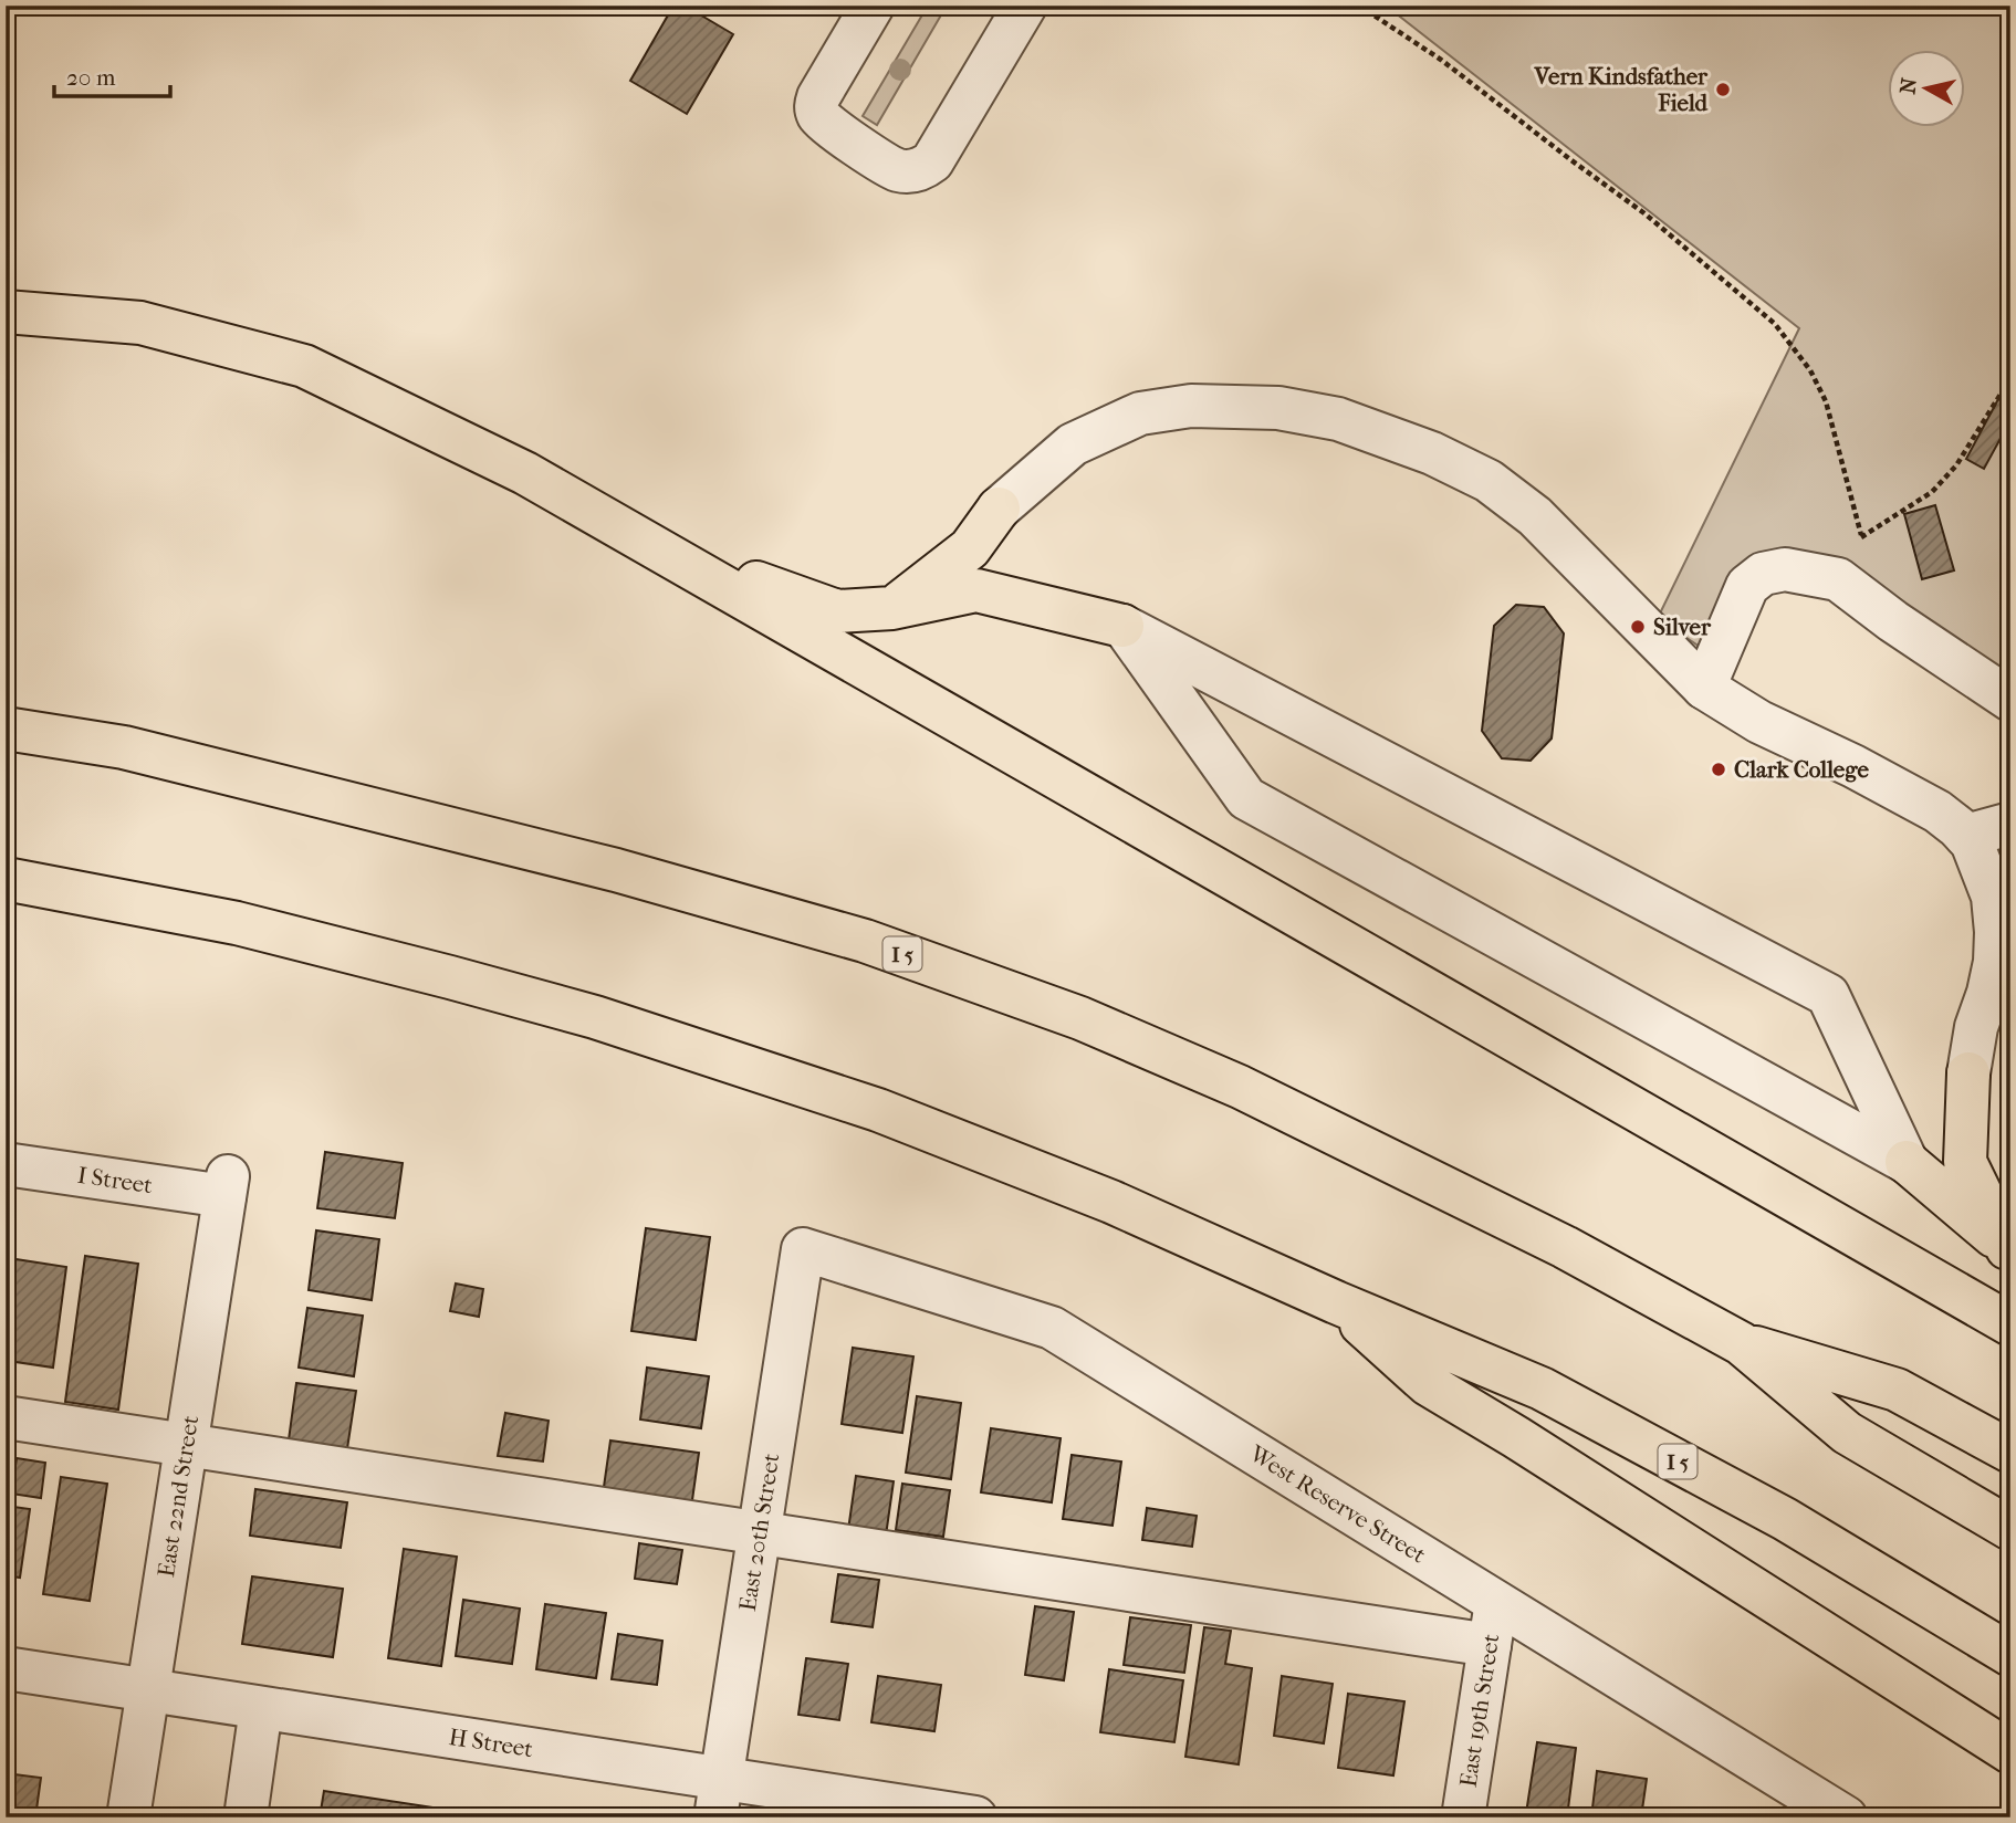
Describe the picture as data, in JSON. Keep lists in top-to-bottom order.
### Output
{
  "streets": {
    "highway": ["I 5"],
    "street": [
      "I Street",
      "East 22nd Street",
      "West Reserve Street",
      "East 20th Street",
      "East 19th Street",
      "H Street"
    ]
  },
  "crossings": [
    ["I Street", "East 22nd Street"],
    ["East 22nd Street", "H Street"],
    ["West Reserve Street", "East 20th Street"],
    ["West Reserve Street", "East 19th Street"],
    ["East 20th Street", "H Street"]
  ],
  "places": ["Vern Kindsfather Field", "Silver", "Clark College"],
  "scale_bar": "20 m",
  "north": "left"
}
